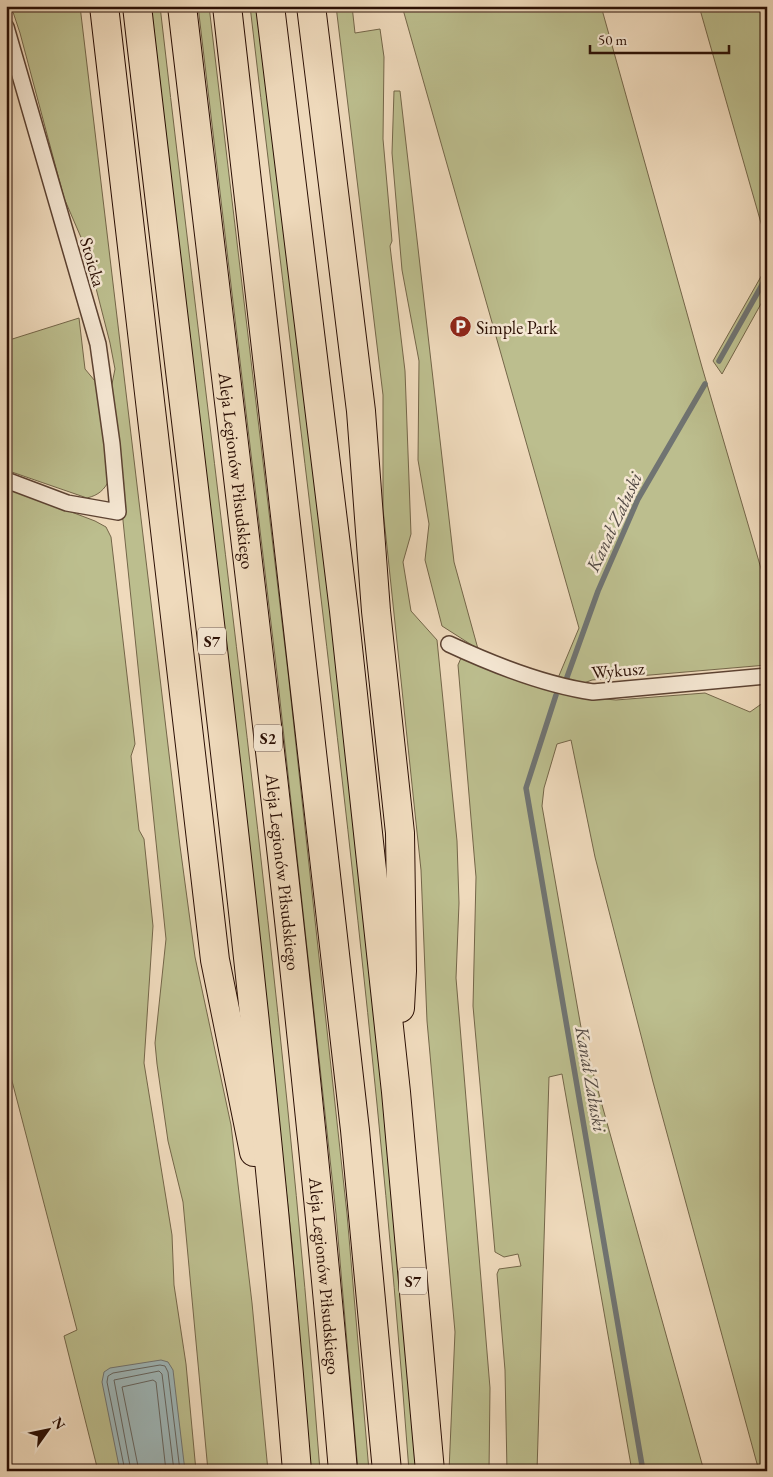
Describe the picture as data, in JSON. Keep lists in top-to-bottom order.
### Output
{
  "streets": {
    "highway": ["Aleja Legionów Piłsudskiego", "S7", "S2"],
    "street": ["Stoicka", "Wykusz"]
  },
  "water": ["Kanał Załuski"],
  "places": {
    "parking": ["Simple Park"]
  },
  "scale_bar": "50 m",
  "north": "top right"
}
